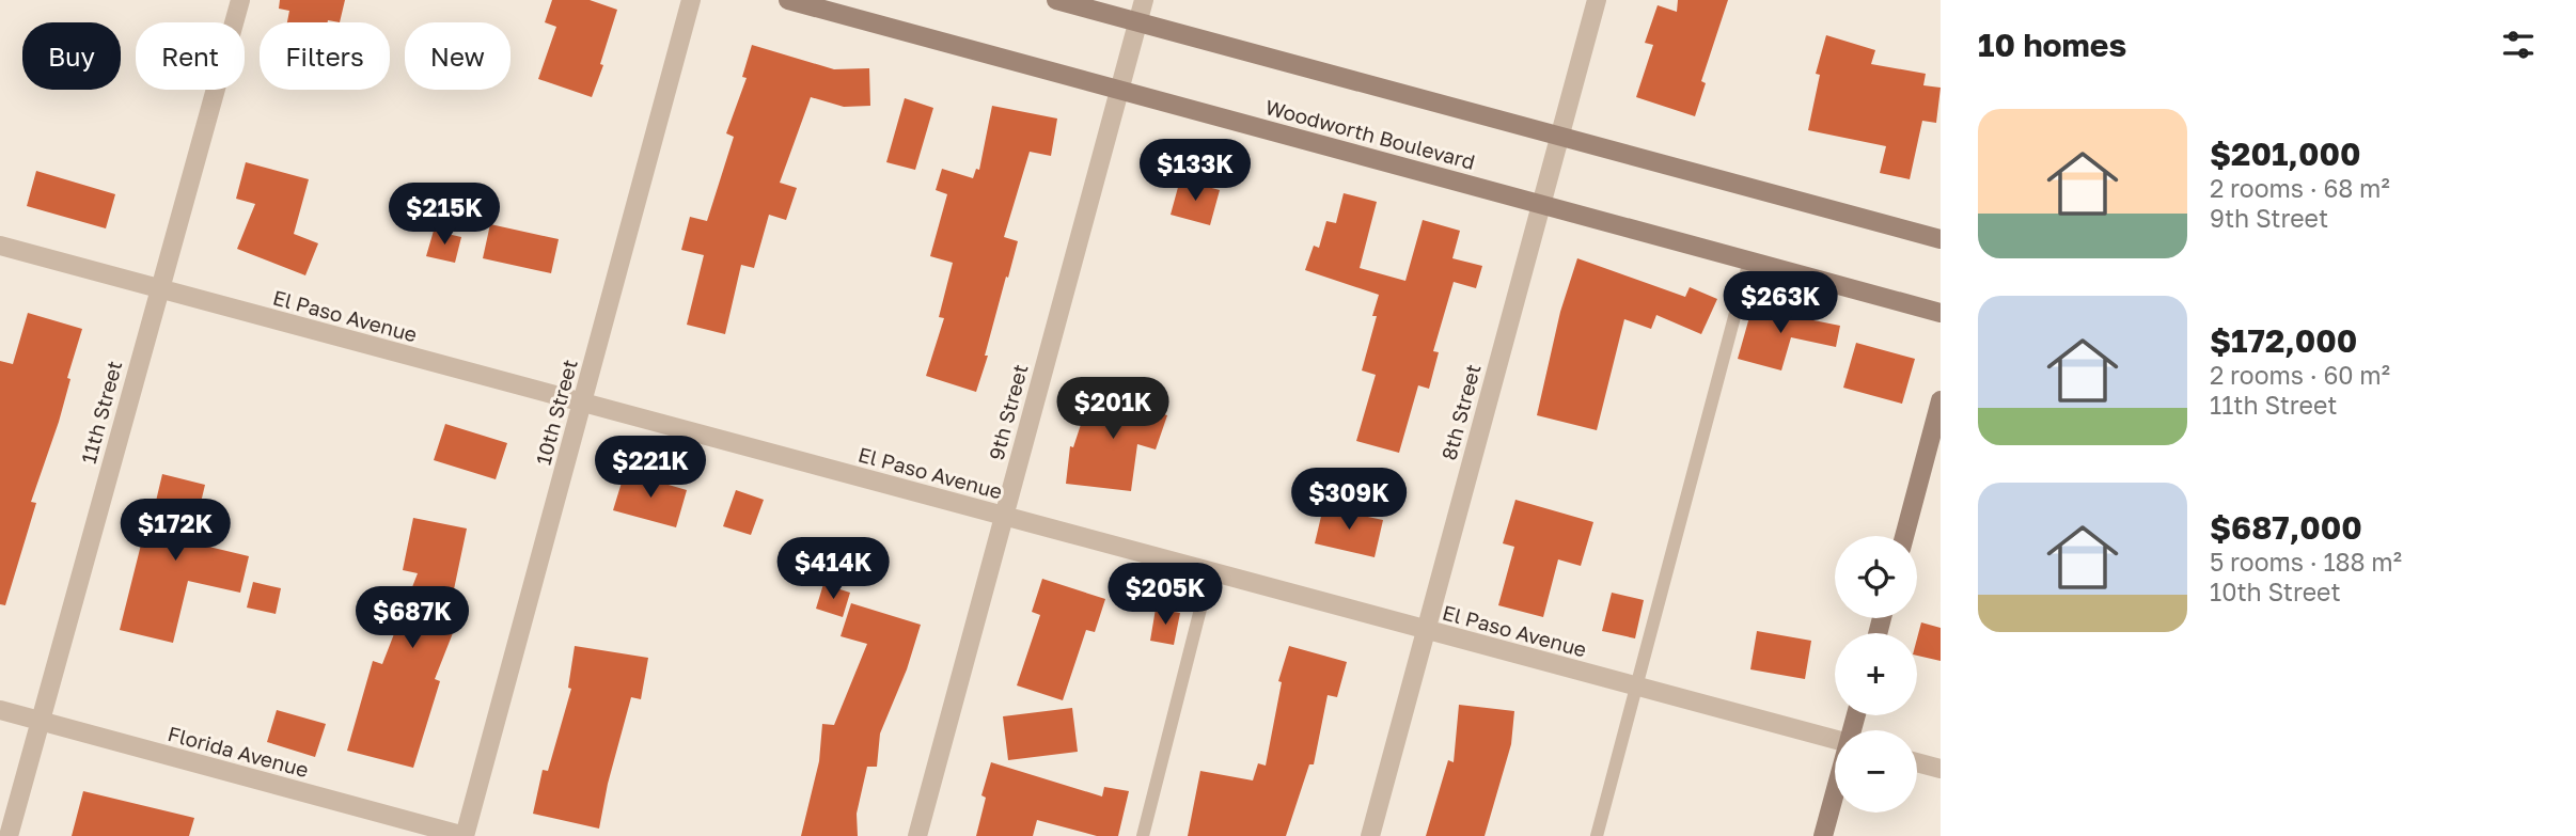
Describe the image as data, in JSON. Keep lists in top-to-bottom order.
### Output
{
  "streets": {
    "main road": ["Woodworth Boulevard"],
    "street": [
      "El Paso Avenue",
      "11th Street",
      "10th Street",
      "9th Street",
      "8th Street",
      "Florida Avenue"
    ]
  },
  "crossings": [
    ["Woodworth Boulevard", "9th Street"],
    ["Woodworth Boulevard", "8th Street"],
    ["El Paso Avenue", "11th Street"],
    ["El Paso Avenue", "10th Street"],
    ["El Paso Avenue", "9th Street"],
    ["El Paso Avenue", "8th Street"],
    ["11th Street", "Florida Avenue"],
    ["10th Street", "Florida Avenue"]
  ],
  "page": {
    "heading": "10 homes",
    "chip": [
      "Buy",
      "Rent",
      "Filters",
      "New"
    ],
    "list": [
      {
        "name": "$201,000",
        "note": "2 rooms · 68 m² · 9th Street"
      },
      {
        "name": "$172,000",
        "note": "2 rooms · 60 m² · 11th Street"
      },
      {
        "name": "$687,000",
        "note": "5 rooms · 188 m² · 10th Street"
      }
    ],
    "price": [
      "$133K",
      "$215K",
      "$263K",
      "$201K",
      "$221K",
      "$309K",
      "$172K",
      "$414K",
      "$205K",
      "$687K"
    ],
    "map_buttons": ["+", "−"]
  }
}
